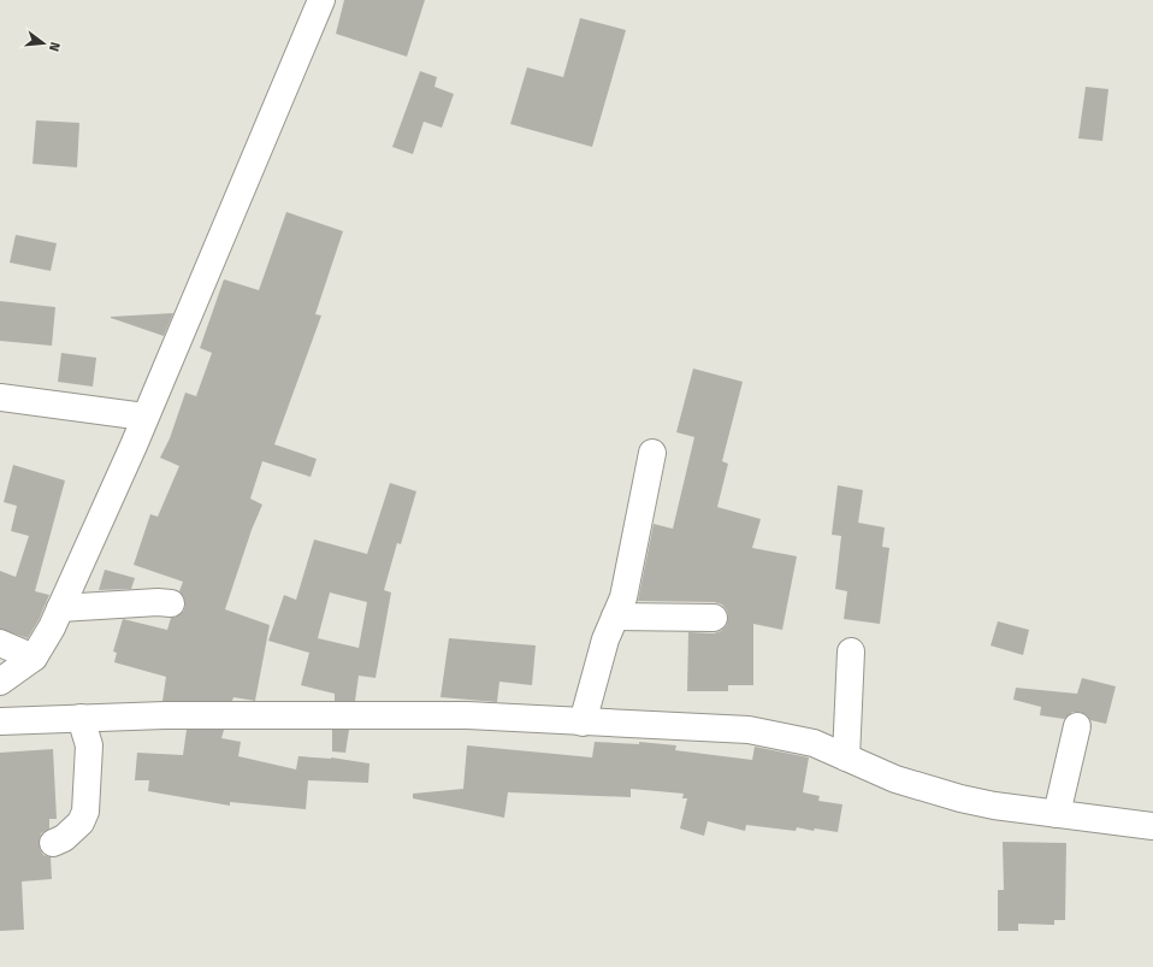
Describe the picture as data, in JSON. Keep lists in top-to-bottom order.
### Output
{
  "north": "right"
}
